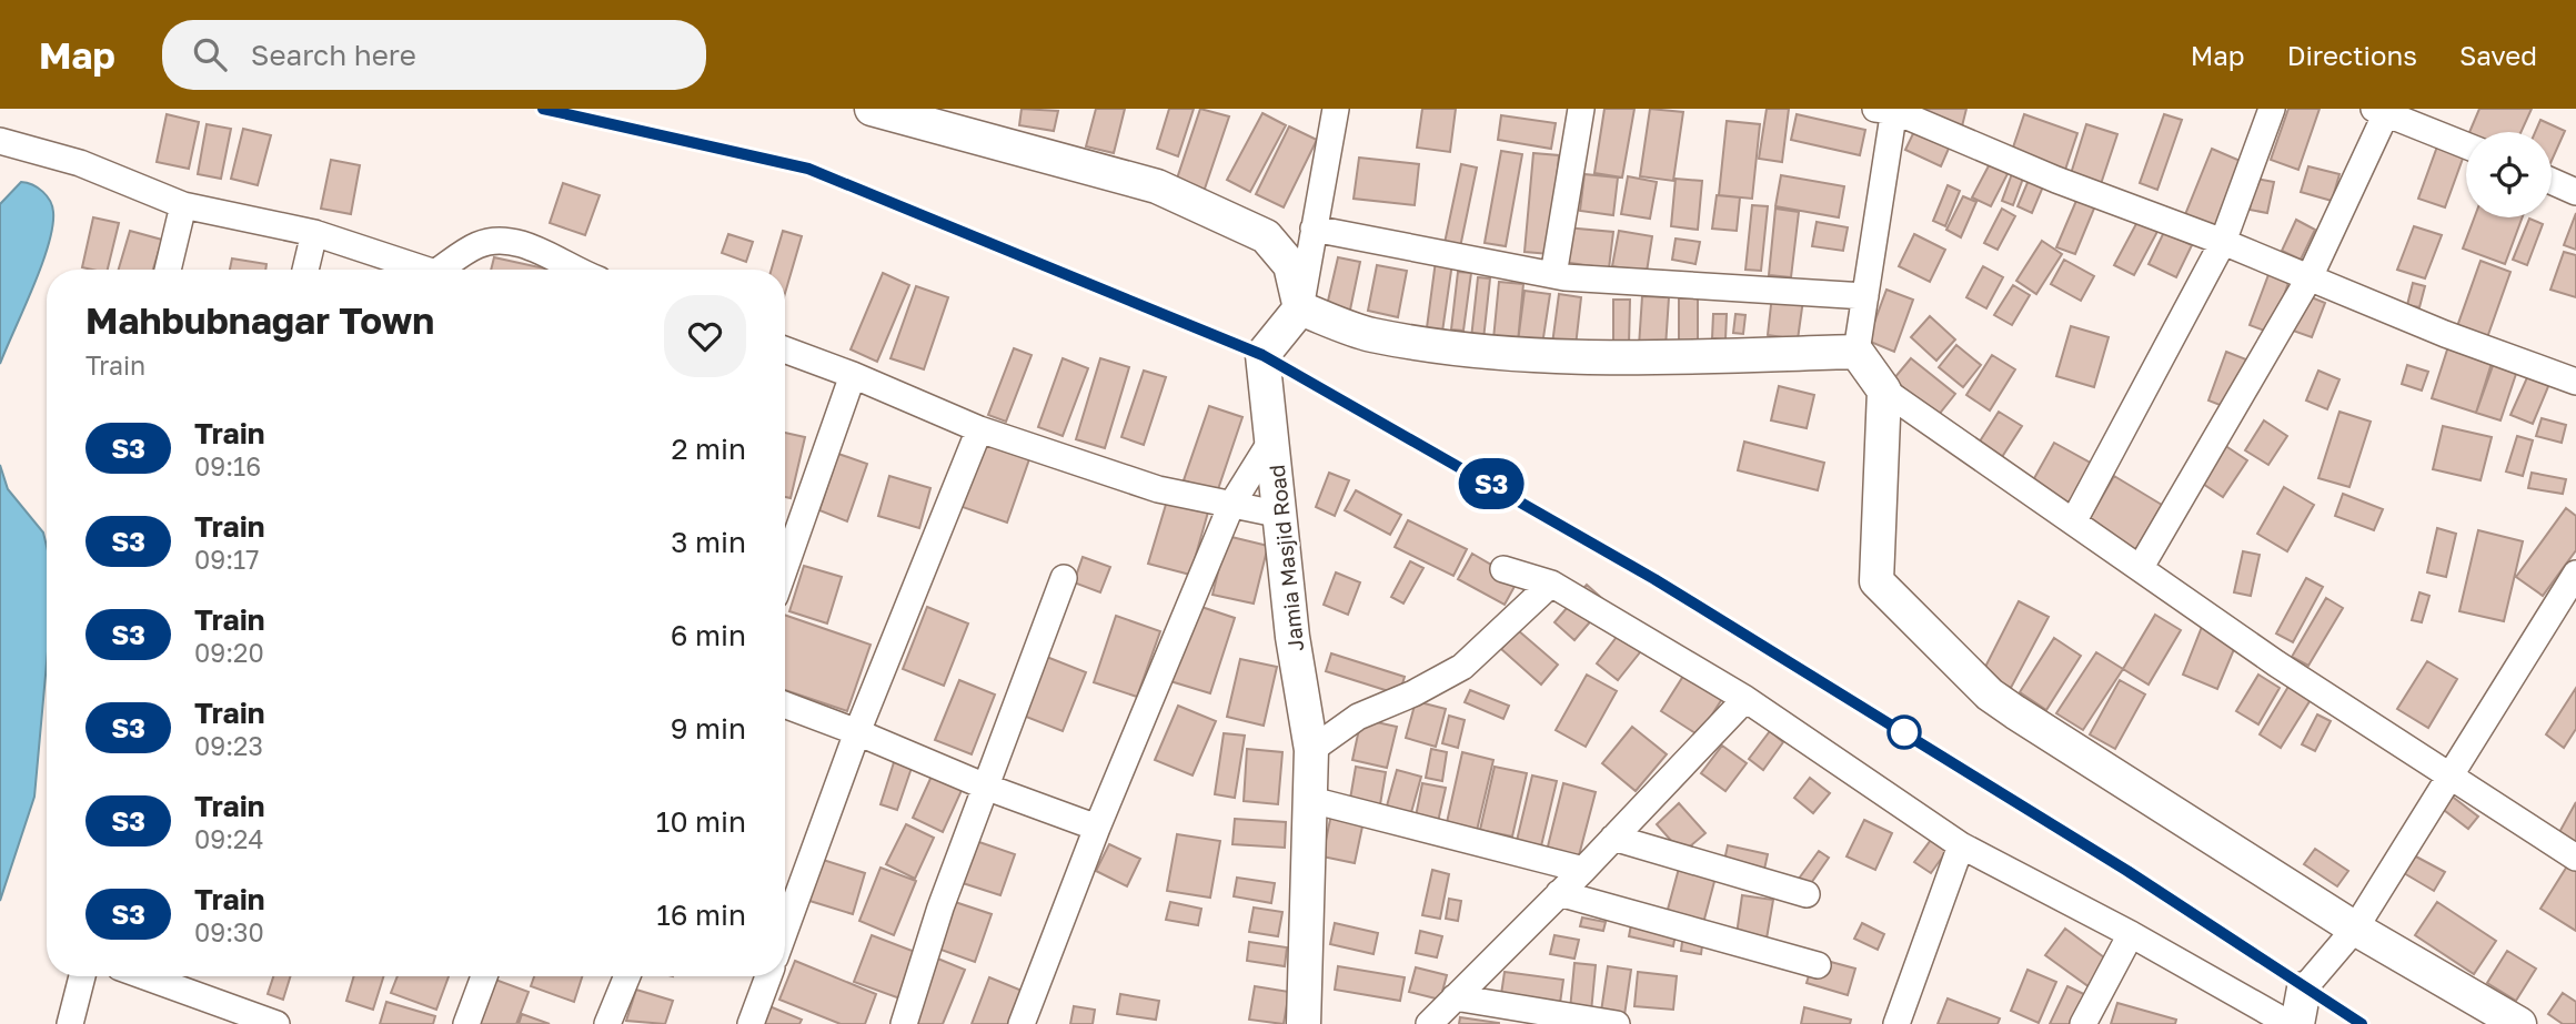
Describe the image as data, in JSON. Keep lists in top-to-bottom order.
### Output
{
  "streets": {
    "street": ["Jamia Masjid Road"]
  },
  "page": {
    "header": "Map",
    "search": "Search here",
    "nav": ["Map", "Directions", "Saved"],
    "on_map": "S3",
    "heading": ["Mahbubnagar Town", "Train"],
    "list": [
      {
        "mark": "S3",
        "name": "Train",
        "note": "09:16",
        "value": "2 min"
      },
      {
        "mark": "S3",
        "name": "Train",
        "note": "09:17",
        "value": "3 min"
      },
      {
        "mark": "S3",
        "name": "Train",
        "note": "09:20",
        "value": "6 min"
      },
      {
        "mark": "S3",
        "name": "Train",
        "note": "09:23",
        "value": "9 min"
      },
      {
        "mark": "S3",
        "name": "Train",
        "note": "09:24",
        "value": "10 min"
      },
      {
        "mark": "S3",
        "name": "Train",
        "note": "09:30",
        "value": "16 min"
      }
    ]
  }
}
